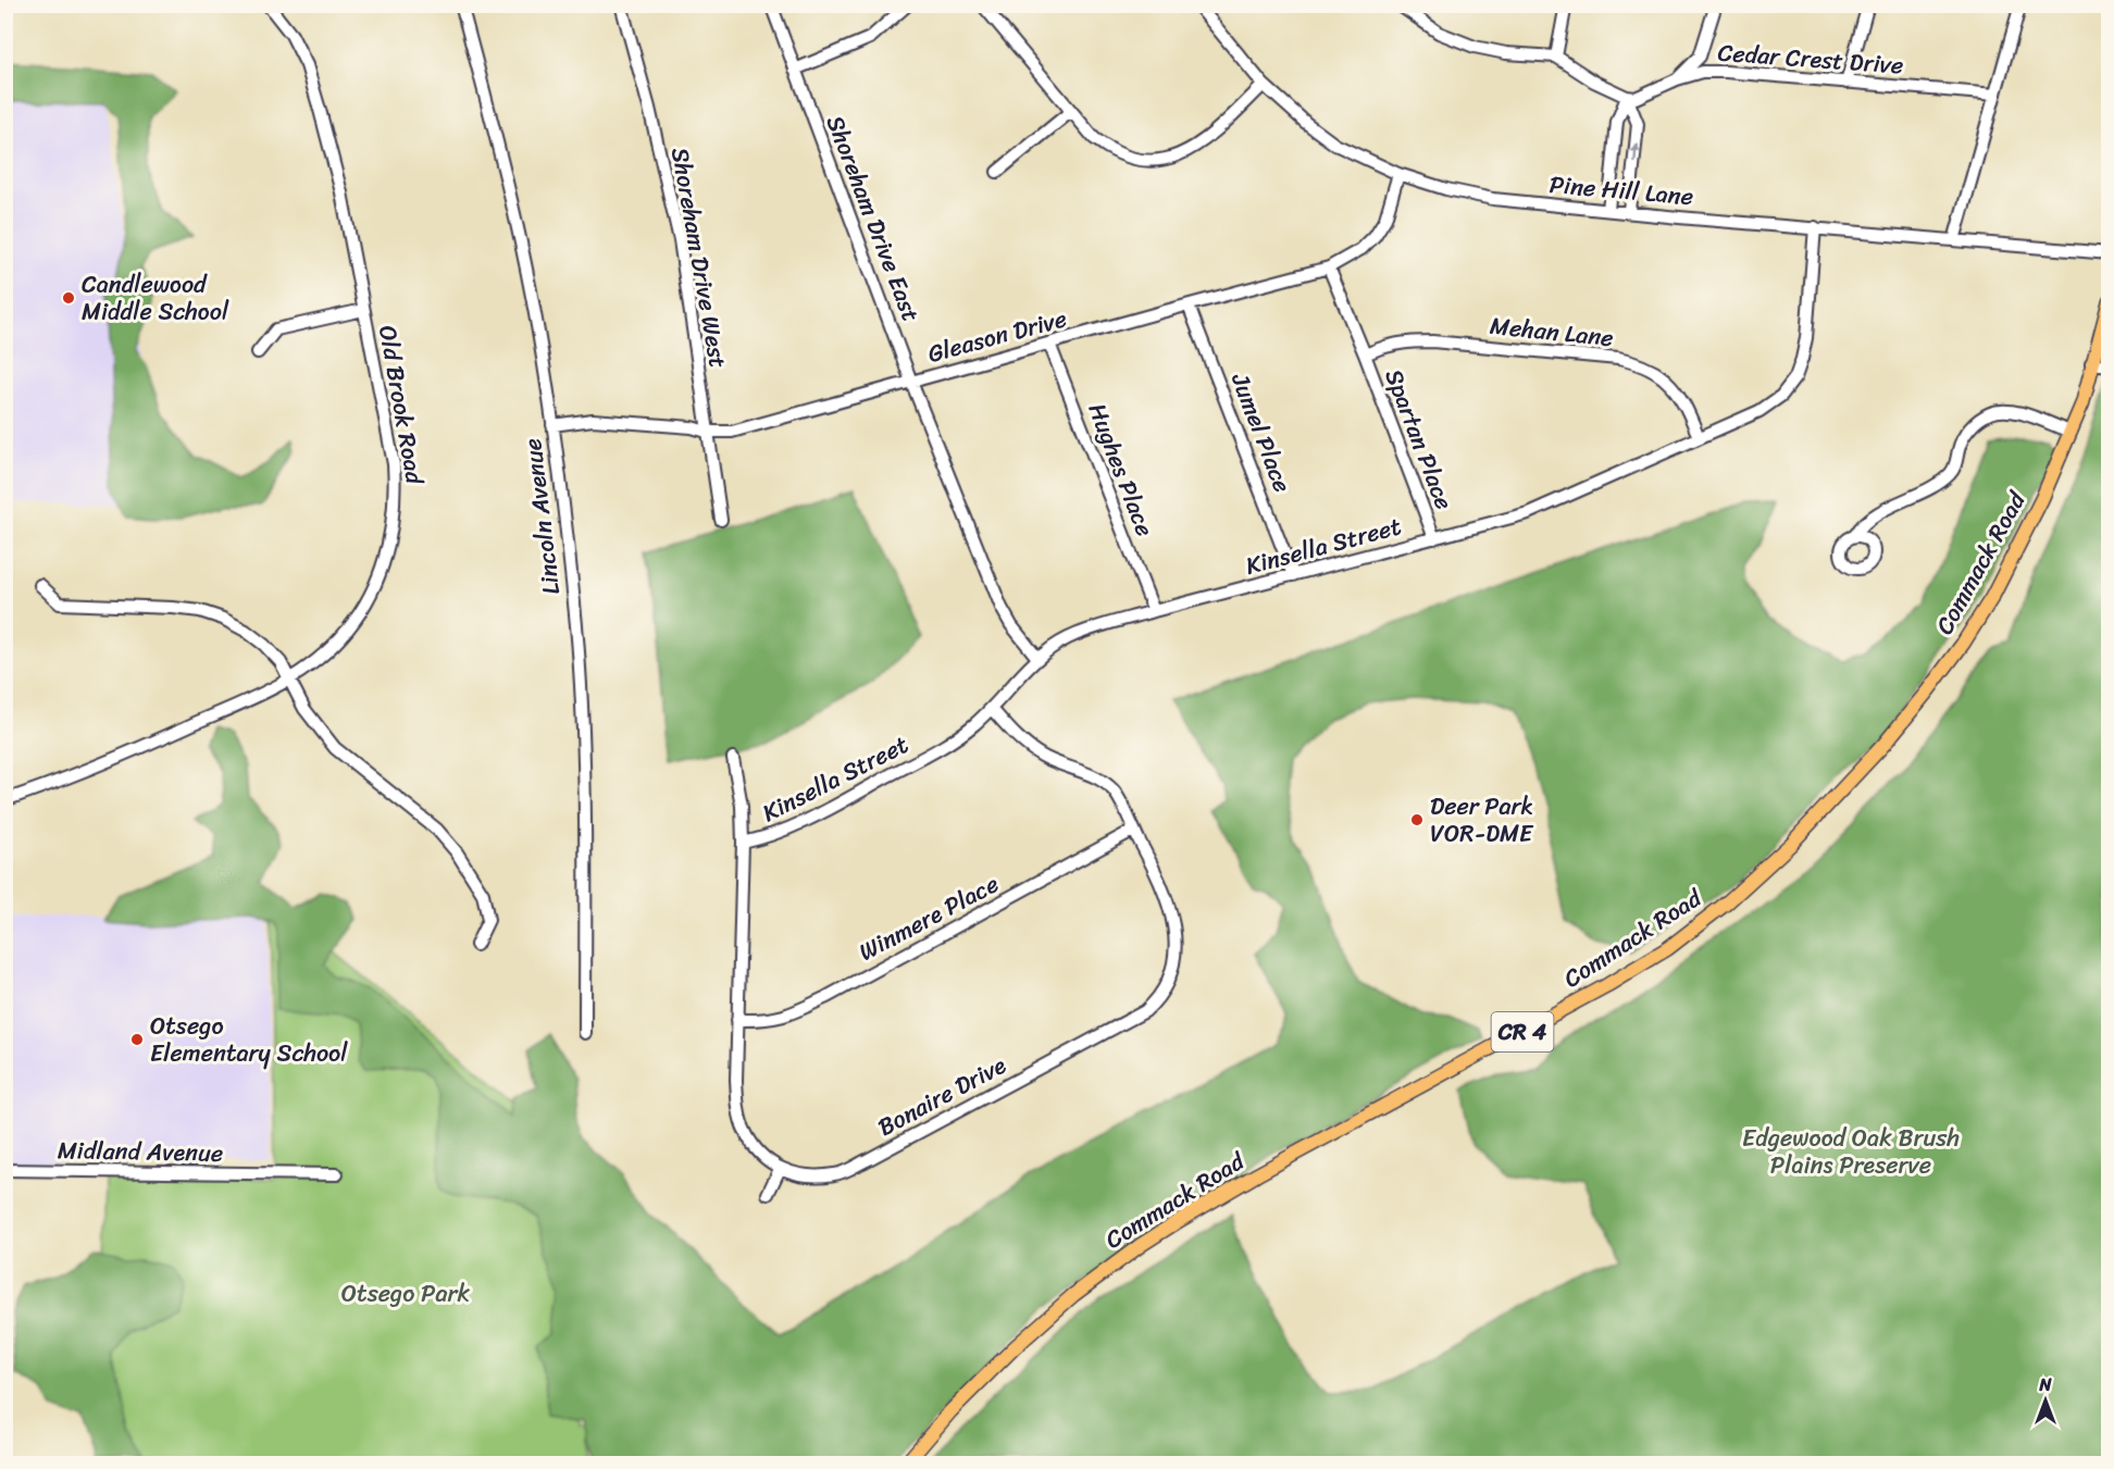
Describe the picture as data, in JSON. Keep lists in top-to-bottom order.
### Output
{
  "streets": {
    "main road": ["Commack Road", "CR 4"],
    "street": [
      "Cedar Crest Drive",
      "Pine Hill Lane",
      "Shoreham Drive East",
      "Shoreham Drive West",
      "Mehan Lane",
      "Gleason Drive",
      "Old Brook Road",
      "Jumel Place",
      "Spartan Place",
      "Hughes Place",
      "Lincoln Avenue",
      "Kinsella Street",
      "Winmere Place",
      "Bonaire Drive",
      "Midland Avenue"
    ]
  },
  "crossings": [
    ["Pine Hill Lane", "Gleason Drive"],
    ["Pine Hill Lane", "Kinsella Street"],
    ["Shoreham Drive East", "Gleason Drive"],
    ["Shoreham Drive East", "Kinsella Street"],
    ["Shoreham Drive West", "Gleason Drive"],
    ["Mehan Lane", "Spartan Place"],
    ["Mehan Lane", "Kinsella Street"],
    ["Gleason Drive", "Jumel Place"],
    ["Gleason Drive", "Spartan Place"],
    ["Gleason Drive", "Hughes Place"],
    ["Gleason Drive", "Lincoln Avenue"],
    ["Jumel Place", "Kinsella Street"],
    ["Spartan Place", "Kinsella Street"],
    ["Hughes Place", "Kinsella Street"],
    ["Kinsella Street", "Bonaire Drive"],
    ["Winmere Place", "Bonaire Drive"]
  ],
  "parks": ["Edgewood Oak Brush Plains Preserve", "Otsego Park"],
  "places": ["Candlewood Middle School", "Deer Park VOR-DME", "Otsego Elementary School"],
  "north": "top"
}
